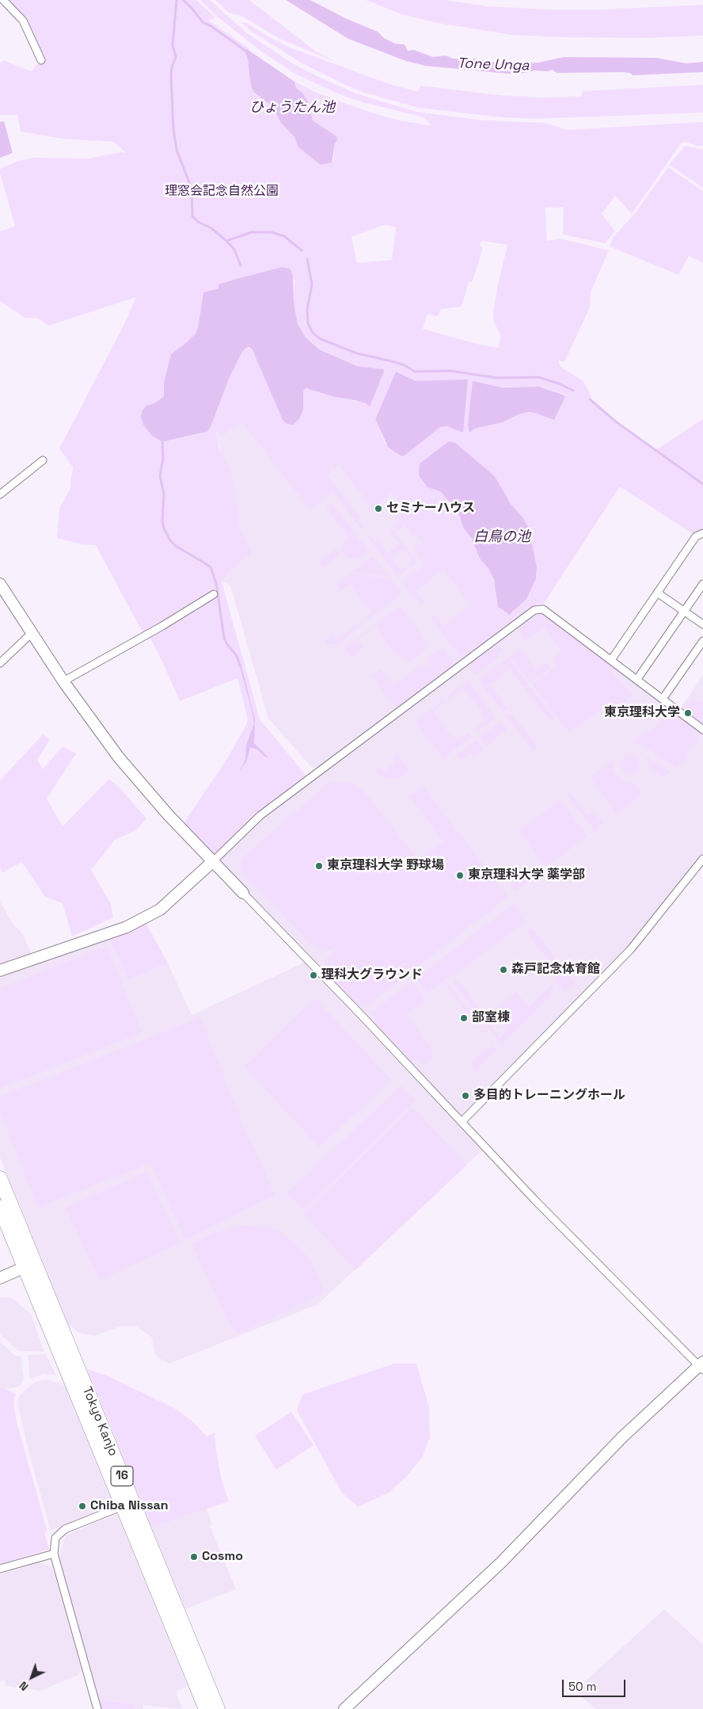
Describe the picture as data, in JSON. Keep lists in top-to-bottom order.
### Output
{
  "streets": {
    "highway": ["Tokyo Kanjo", "16"]
  },
  "water": ["Tone Unga", "ひょうたん池", "白鳥の池"],
  "parks": ["理窓会記念自然公園"],
  "places": [
    "セミナーハウス",
    "東京理科大学",
    "東京理科大学 野球場",
    "東京理科大学 薬学部",
    "森戸記念体育館",
    "理科大グラウンド",
    "部室棟",
    "多目的トレーニングホール",
    "Chiba Nissan",
    "Cosmo"
  ],
  "scale_bar": "50 m",
  "north": "bottom left"
}
